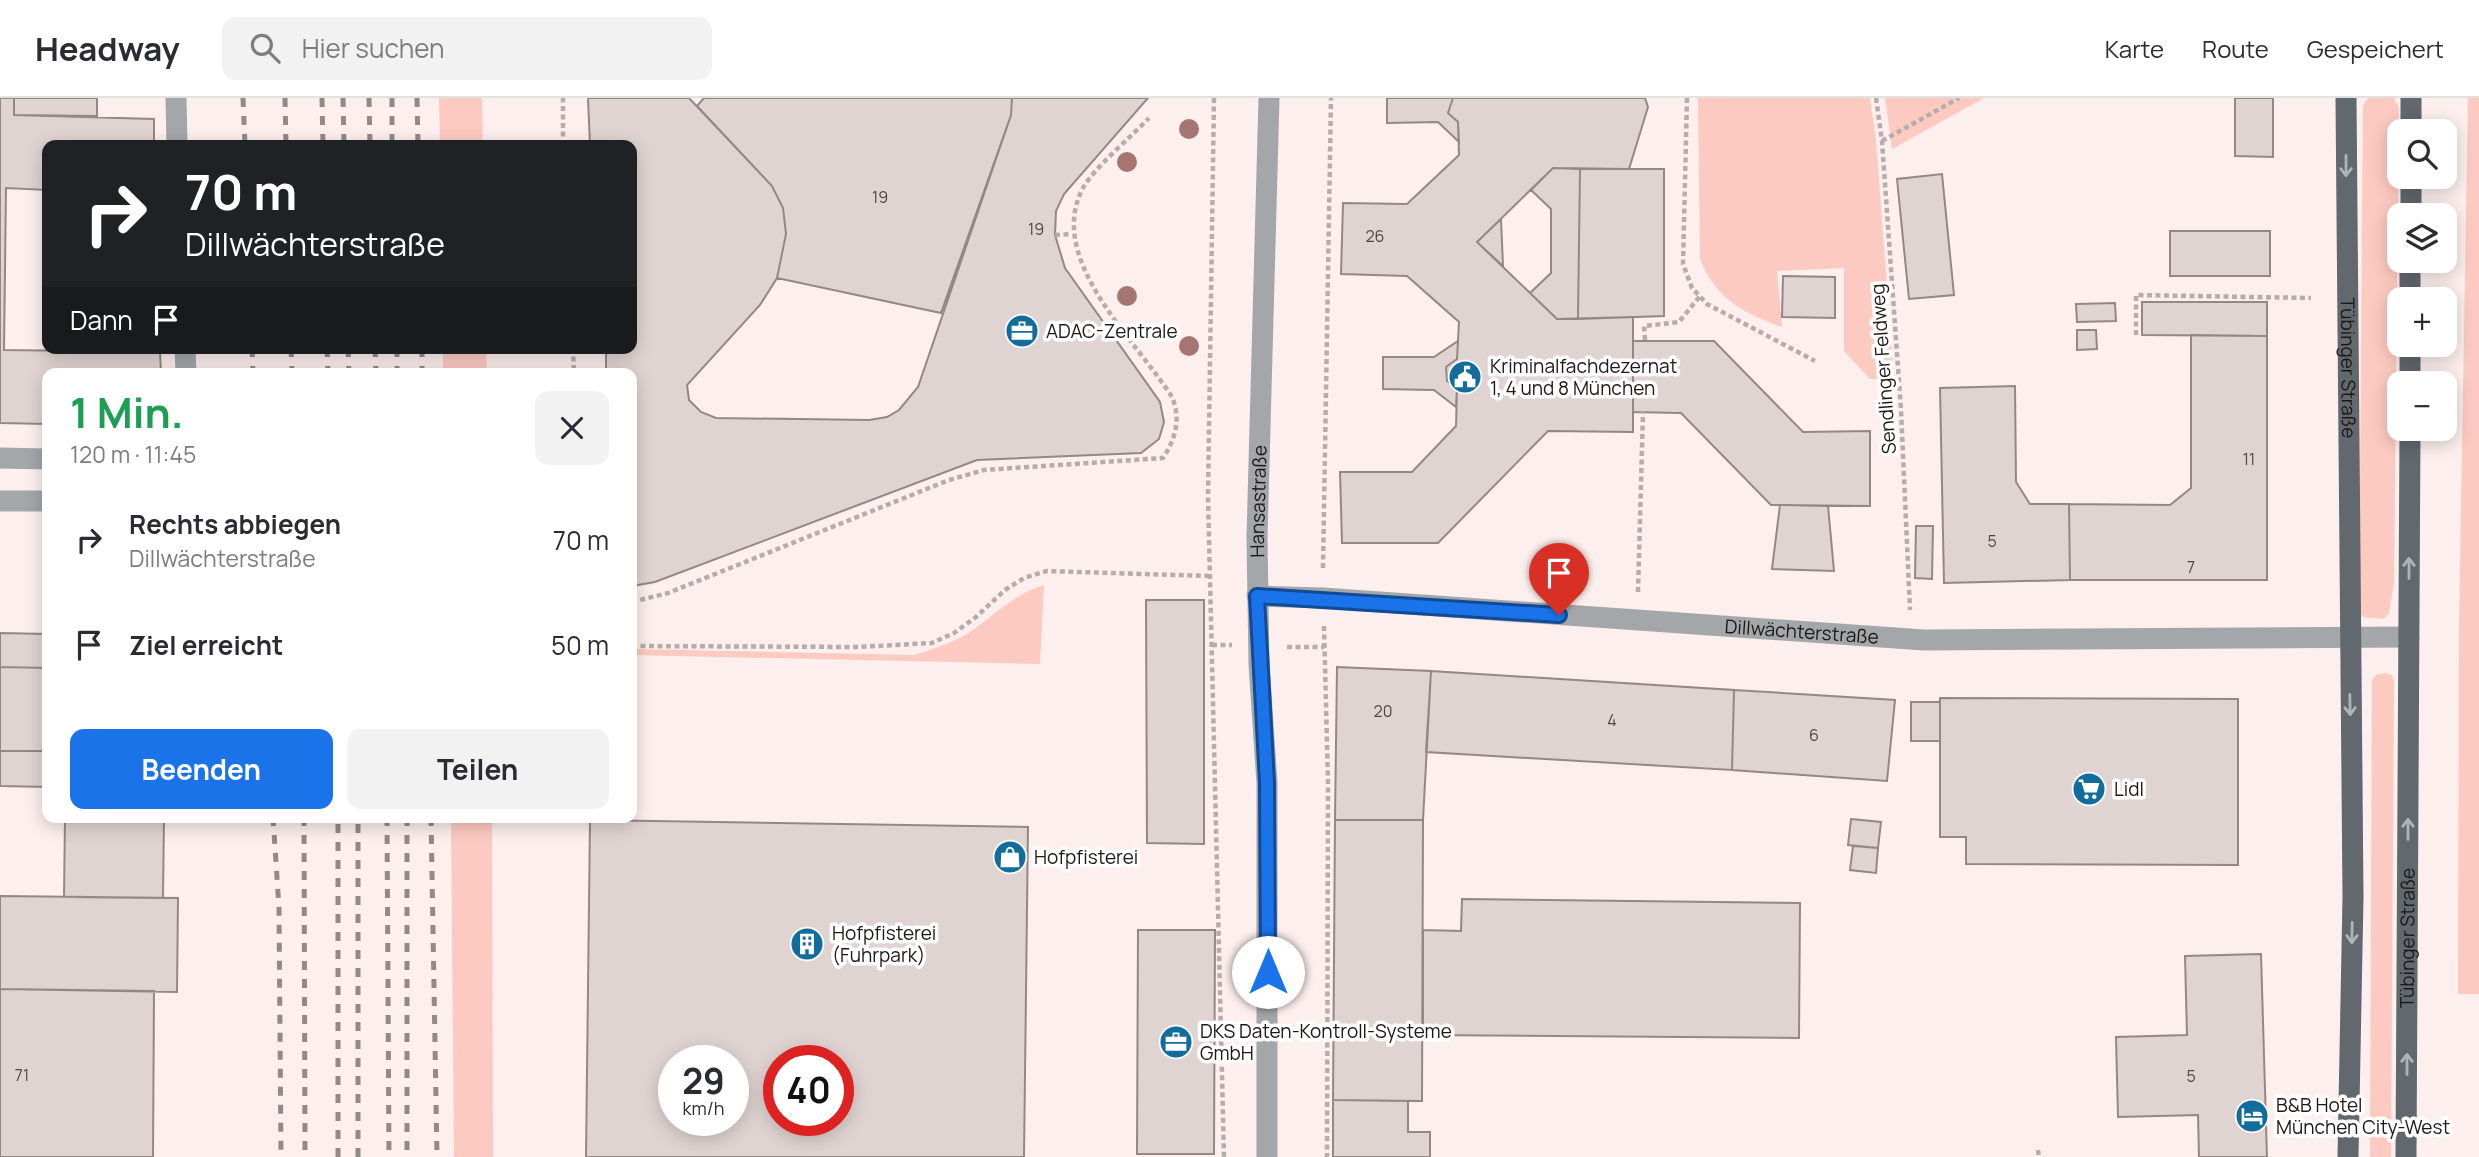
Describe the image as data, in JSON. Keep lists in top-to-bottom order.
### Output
{
  "streets": {
    "main road": ["Tübinger Straße"],
    "street": ["Hansastraße", "Dillwächterstraße"],
    "path": ["Sendlinger Feldweg"]
  },
  "crossings": [
    ["Tübinger Straße", "Dillwächterstraße"],
    ["Sendlinger Feldweg", "Dillwächterstraße"],
    ["Hansastraße", "Dillwächterstraße"]
  ],
  "places": {
    "office": ["ADAC-Zentrale", "DKS Daten-Kontroll-Systeme GmbH"],
    "public building": ["Kriminalfachdezernat 1, 4 und 8 München"],
    "supermarket": ["Lidl"],
    "shop": ["Hofpfisterei"],
    "building": ["Hofpfisterei (Fuhrpark)"],
    "hotel": ["B&B Hotel München City-West"]
  },
  "house_numbers": [
    "19",
    "19",
    "26",
    "11",
    "5",
    "7",
    "20",
    "4",
    "6",
    "71",
    "5"
  ],
  "page": {
    "header": "Headway",
    "search": "Hier suchen",
    "nav": ["Karte", "Route", "Gespeichert"],
    "map_buttons": ["+", "−"],
    "turn": ["70 m", "Dillwächterstraße"],
    "then": "Dann",
    "heading": ["1 Min.", "120 m · 11:45"],
    "list": [
      {
        "name": "Rechts abbiegen",
        "note": "Dillwächterstraße",
        "value": "70 m"
      },
      {
        "name": "Ziel erreicht",
        "value": "50 m"
      }
    ],
    "buttons": ["Beenden", "Teilen"],
    "speed": "29 km/h",
    "limit": "40"
  }
}
